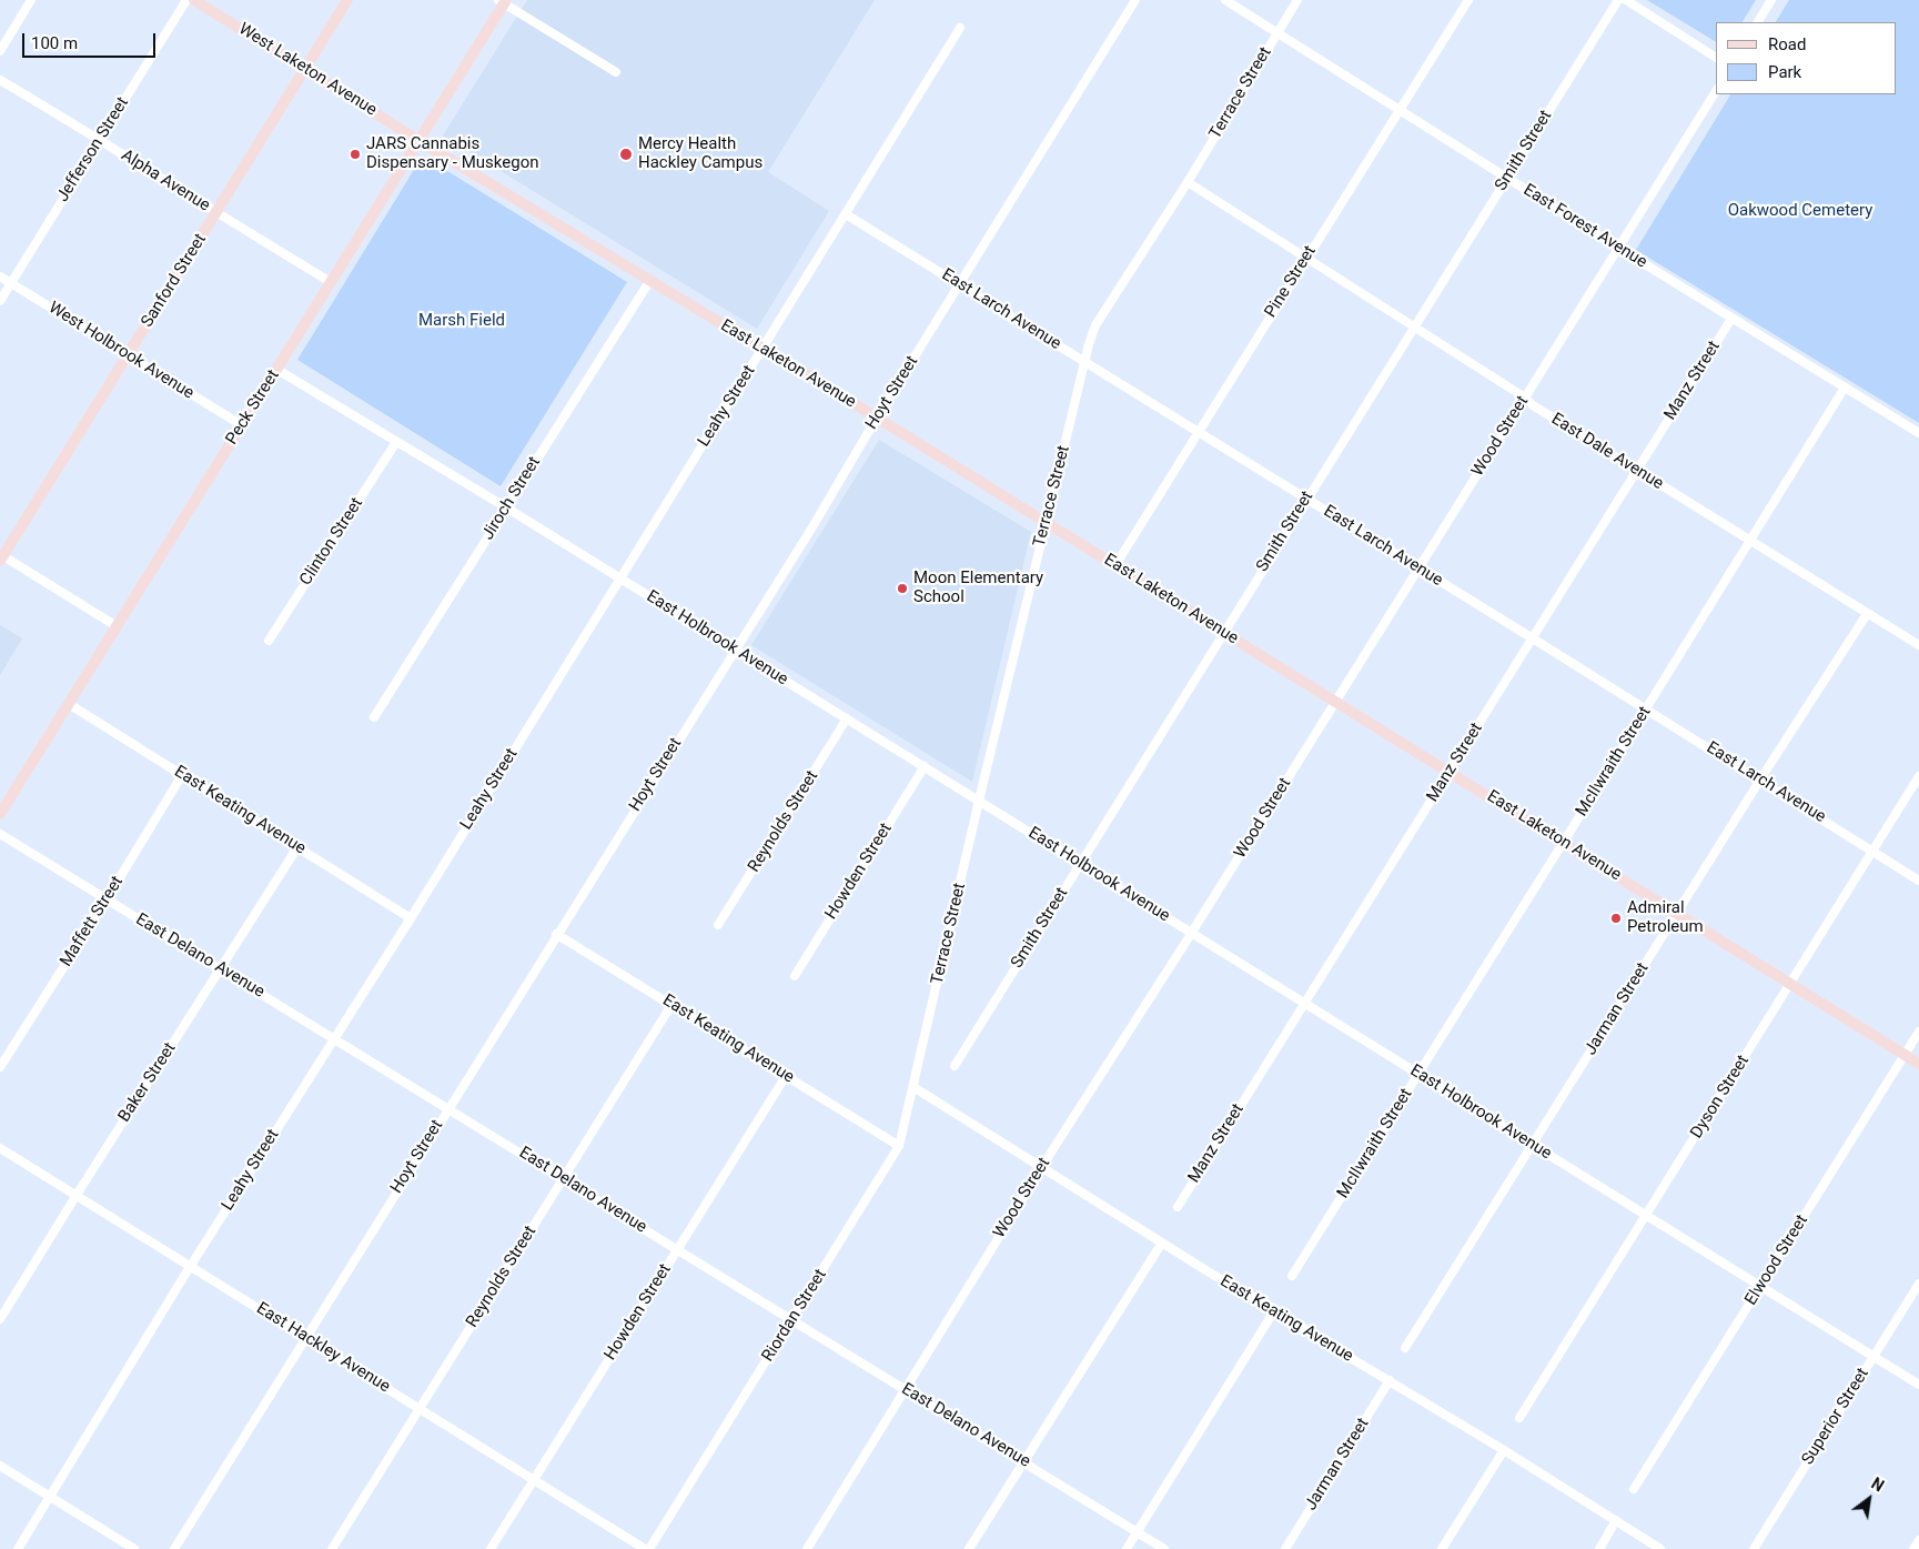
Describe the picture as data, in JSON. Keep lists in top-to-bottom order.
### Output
{
  "streets": {
    "main road": [
      "West Laketon Avenue",
      "Sanford Street",
      "East Laketon Avenue",
      "Peck Street"
    ],
    "street": [
      "Terrace Street",
      "Jefferson Street",
      "Smith Street",
      "Alpha Avenue",
      "East Forest Avenue",
      "Pine Street",
      "East Larch Avenue",
      "West Holbrook Avenue",
      "Manz Street",
      "Hoyt Street",
      "Leahy Street",
      "Wood Street",
      "East Dale Avenue",
      "Jiroch Street",
      "Clinton Street",
      "East Holbrook Avenue",
      "McIlwraith Street",
      "East Keating Avenue",
      "Reynolds Street",
      "Howden Street",
      "Maffett Street",
      "East Delano Avenue",
      "Jarman Street",
      "Baker Street",
      "Dyson Street",
      "Elwood Street",
      "Riordan Street",
      "East Hackley Avenue",
      "Superior Street"
    ]
  },
  "crossings": [
    ["West Laketon Avenue", "Sanford Street"],
    ["West Laketon Avenue", "East Laketon Avenue"],
    ["West Laketon Avenue", "Peck Street"],
    ["Terrace Street", "East Forest Avenue"],
    ["Terrace Street", "East Larch Avenue"],
    ["Terrace Street", "East Laketon Avenue"],
    ["Terrace Street", "East Dale Avenue"],
    ["Terrace Street", "East Holbrook Avenue"],
    ["Terrace Street", "Riordan Street"],
    ["Jefferson Street", "Alpha Avenue"],
    ["Jefferson Street", "West Holbrook Avenue"],
    ["Smith Street", "East Forest Avenue"],
    ["Smith Street", "East Larch Avenue"],
    ["Smith Street", "East Laketon Avenue"],
    ["Smith Street", "East Dale Avenue"],
    ["Smith Street", "East Holbrook Avenue"],
    ["Alpha Avenue", "Sanford Street"],
    ["Alpha Avenue", "Peck Street"],
    ["East Forest Avenue", "Pine Street"],
    ["East Forest Avenue", "Manz Street"],
    ["East Forest Avenue", "Wood Street"],
    ["East Forest Avenue", "McIlwraith Street"],
    ["Sanford Street", "West Holbrook Avenue"],
    ["Pine Street", "East Larch Avenue"],
    ["Pine Street", "East Laketon Avenue"],
    ["Pine Street", "East Dale Avenue"],
    ["East Larch Avenue", "Manz Street"],
    ["East Larch Avenue", "Hoyt Street"],
    ["East Larch Avenue", "Leahy Street"],
    ["East Larch Avenue", "Wood Street"],
    ["East Larch Avenue", "McIlwraith Street"],
    ["East Larch Avenue", "Jarman Street"],
    ["East Larch Avenue", "Dyson Street"],
    ["West Holbrook Avenue", "Peck Street"],
    ["East Laketon Avenue", "Manz Street"],
    ["East Laketon Avenue", "Hoyt Street"],
    ["East Laketon Avenue", "Leahy Street"],
    ["East Laketon Avenue", "Peck Street"],
    ["East Laketon Avenue", "Wood Street"],
    ["East Laketon Avenue", "Jiroch Street"],
    ["East Laketon Avenue", "McIlwraith Street"],
    ["East Laketon Avenue", "Jarman Street"],
    ["East Laketon Avenue", "Dyson Street"],
    ["East Laketon Avenue", "Elwood Street"],
    ["Manz Street", "East Dale Avenue"],
    ["Manz Street", "East Holbrook Avenue"],
    ["Hoyt Street", "East Holbrook Avenue"],
    ["Hoyt Street", "East Keating Avenue"],
    ["Hoyt Street", "East Delano Avenue"],
    ["Hoyt Street", "East Hackley Avenue"],
    ["Leahy Street", "East Holbrook Avenue"],
    ["Leahy Street", "East Keating Avenue"],
    ["Leahy Street", "East Delano Avenue"],
    ["Leahy Street", "East Hackley Avenue"],
    ["Peck Street", "East Holbrook Avenue"],
    ["Peck Street", "East Keating Avenue"],
    ["Wood Street", "East Dale Avenue"],
    ["Wood Street", "East Holbrook Avenue"],
    ["Wood Street", "East Keating Avenue"],
    ["Wood Street", "East Delano Avenue"],
    ["East Dale Avenue", "McIlwraith Street"],
    ["East Dale Avenue", "Jarman Street"],
    ["Jiroch Street", "East Holbrook Avenue"],
    ["Clinton Street", "East Holbrook Avenue"],
    ["East Holbrook Avenue", "McIlwraith Street"],
    ["East Holbrook Avenue", "Reynolds Street"],
    ["East Holbrook Avenue", "Howden Street"],
    ["East Holbrook Avenue", "Jarman Street"],
    ["East Holbrook Avenue", "Dyson Street"],
    ["East Holbrook Avenue", "Elwood Street"],
    ["East Holbrook Avenue", "Superior Street"],
    ["East Keating Avenue", "Reynolds Street"],
    ["East Keating Avenue", "Howden Street"],
    ["East Keating Avenue", "Maffett Street"],
    ["East Keating Avenue", "Jarman Street"],
    ["East Keating Avenue", "Baker Street"],
    ["East Keating Avenue", "Riordan Street"],
    ["Reynolds Street", "East Delano Avenue"],
    ["Reynolds Street", "East Hackley Avenue"],
    ["Howden Street", "East Delano Avenue"],
    ["Howden Street", "East Hackley Avenue"],
    ["Maffett Street", "East Delano Avenue"],
    ["East Delano Avenue", "Baker Street"],
    ["East Delano Avenue", "Riordan Street"],
    ["Baker Street", "East Hackley Avenue"]
  ],
  "parks": ["Oakwood Cemetery", "Marsh Field"],
  "places": [
    "JARS Cannabis Dispensary - Muskegon",
    "Mercy Health Hackley Campus",
    "Moon Elementary School",
    "Admiral Petroleum"
  ],
  "legend": ["Road", "Park"],
  "scale_bar": "100 m",
  "north": "top right"
}
